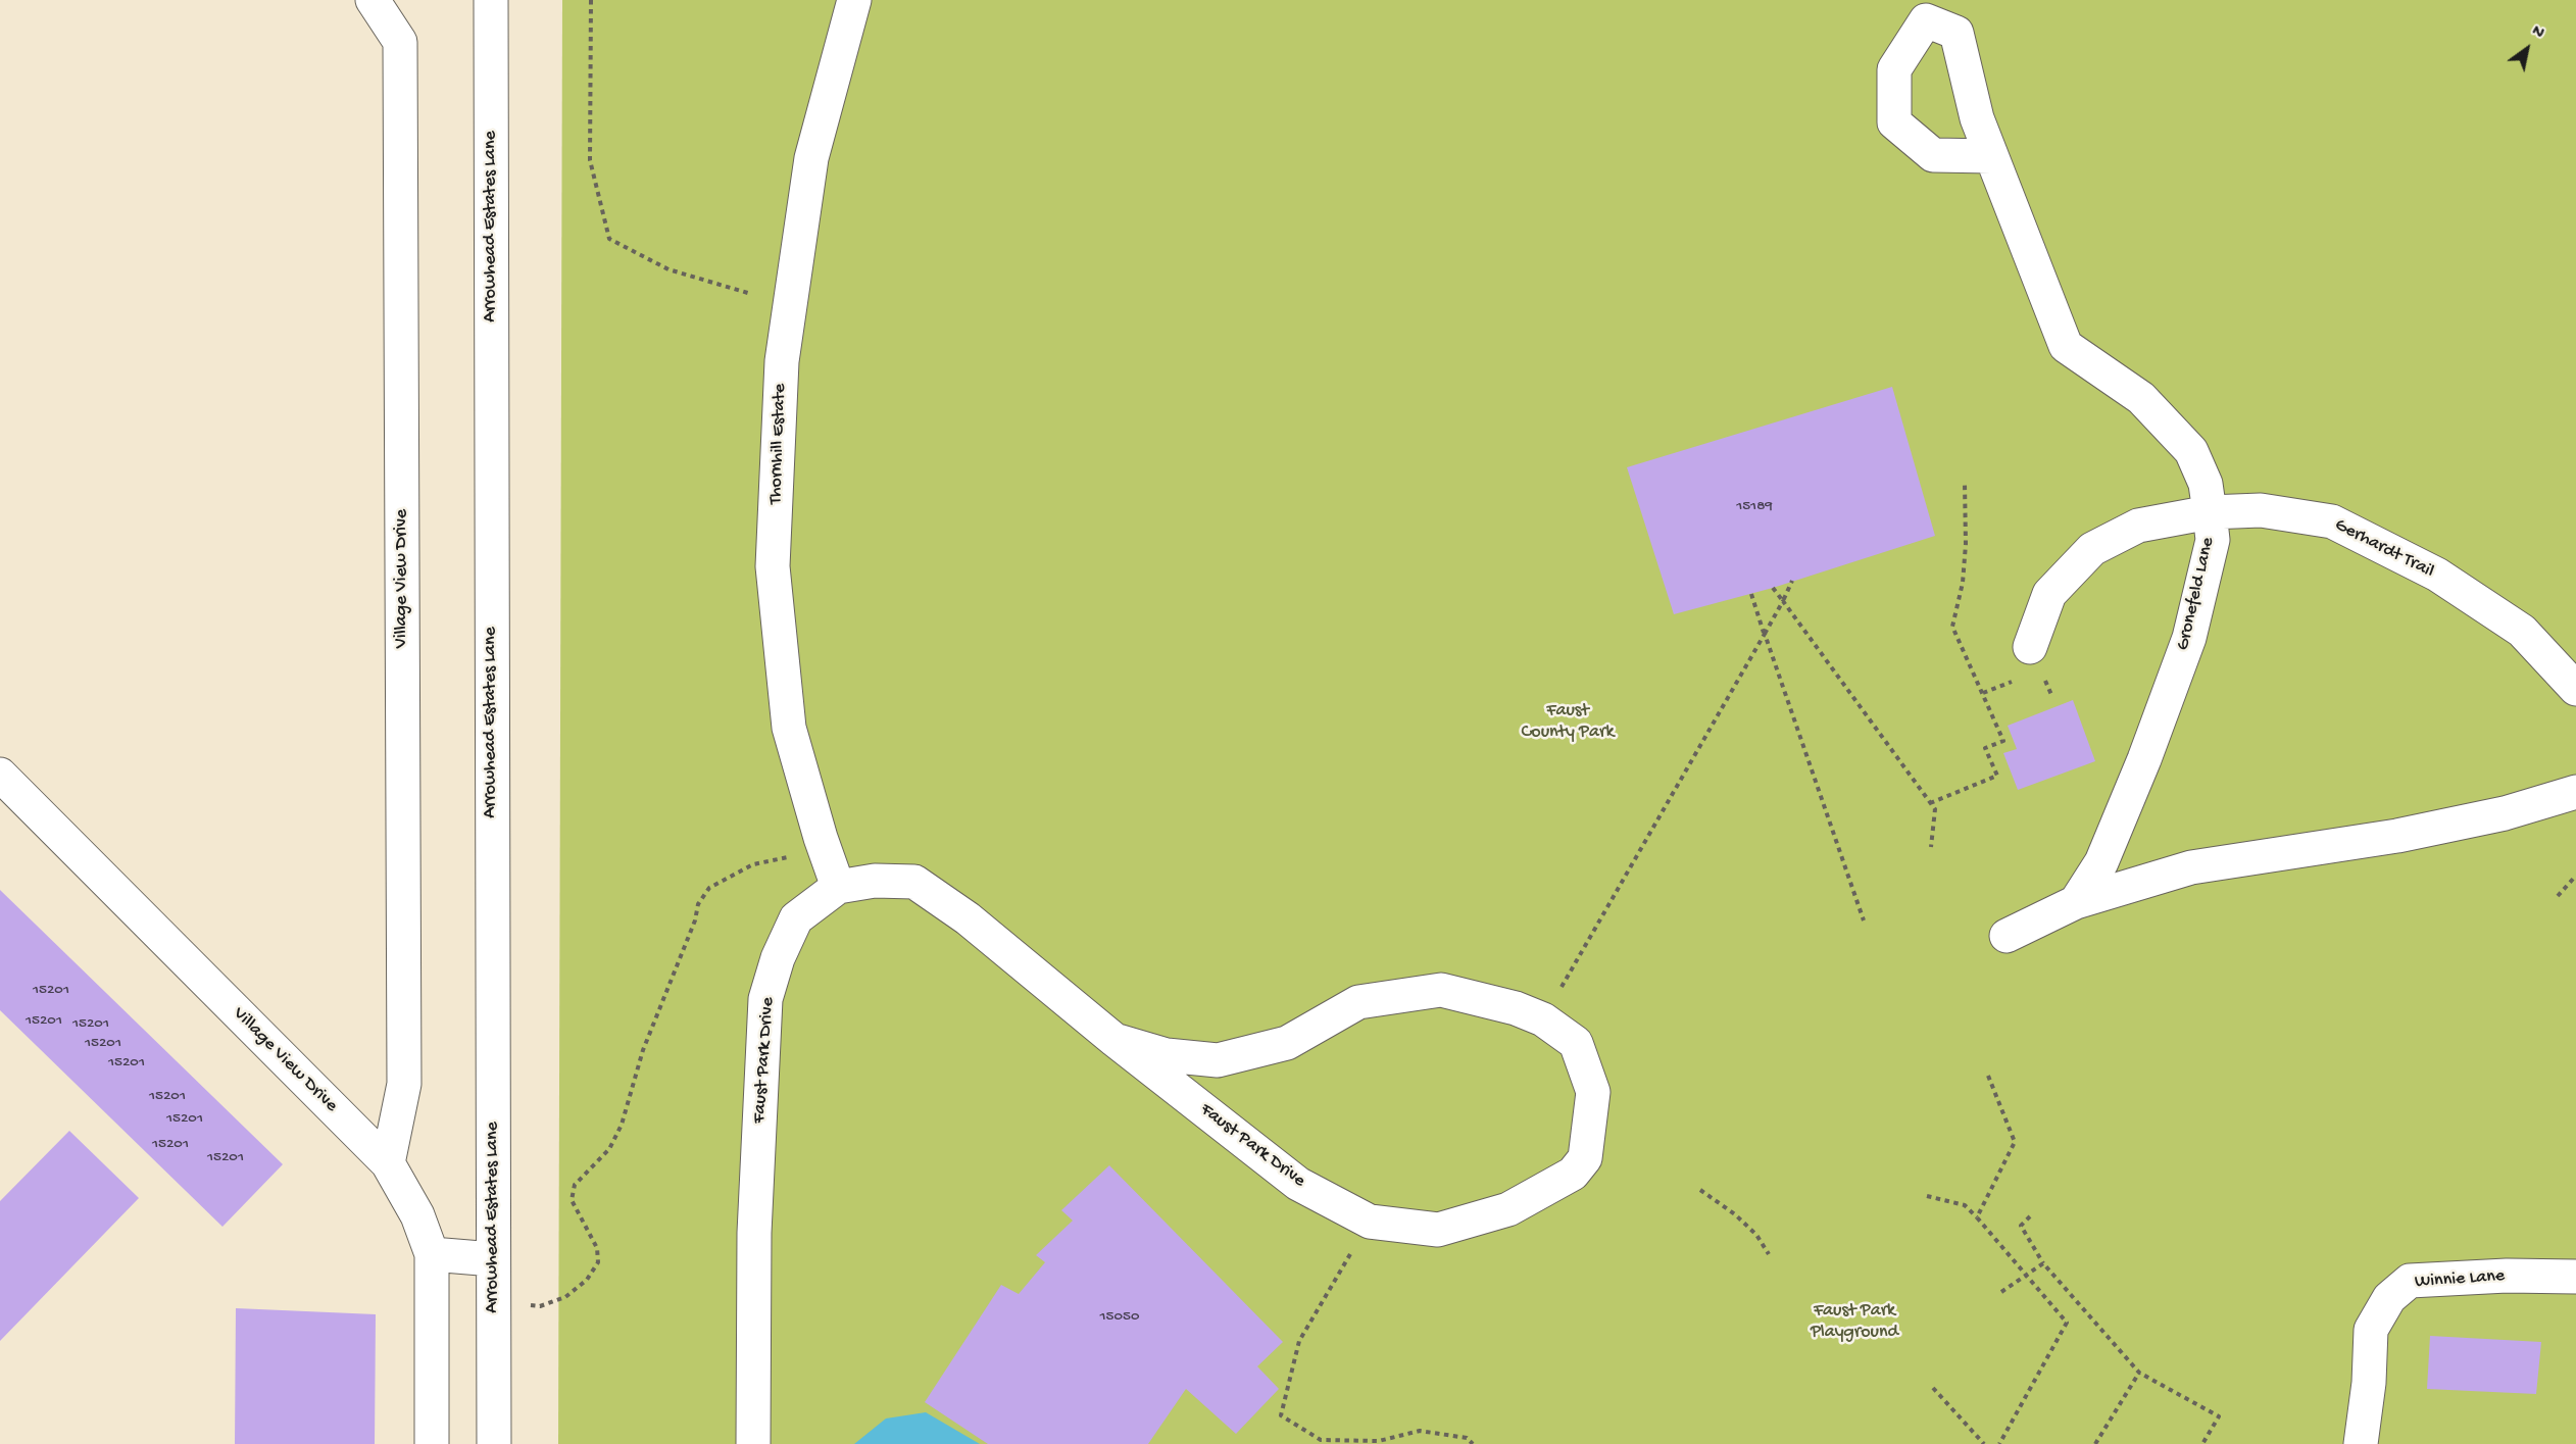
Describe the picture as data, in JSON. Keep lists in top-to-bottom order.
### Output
{
  "streets": {
    "street": [
      "Arrowhead Estates Lane",
      "Thornhill Estate",
      "Gerhardt Trail",
      "Village View Drive",
      "Gronefeld Lane",
      "Faust Park Drive",
      "Winnie Lane"
    ]
  },
  "crossings": [
    ["Thornhill Estate", "Faust Park Drive"],
    ["Gerhardt Trail", "Gronefeld Lane"]
  ],
  "parks": ["Faust County Park", "Faust Park Playground"],
  "house_numbers": [
    "15189",
    "15201",
    "15201",
    "15201",
    "15201",
    "15201",
    "15201",
    "15201",
    "15201",
    "15201",
    "15050"
  ],
  "north": "top right"
}
